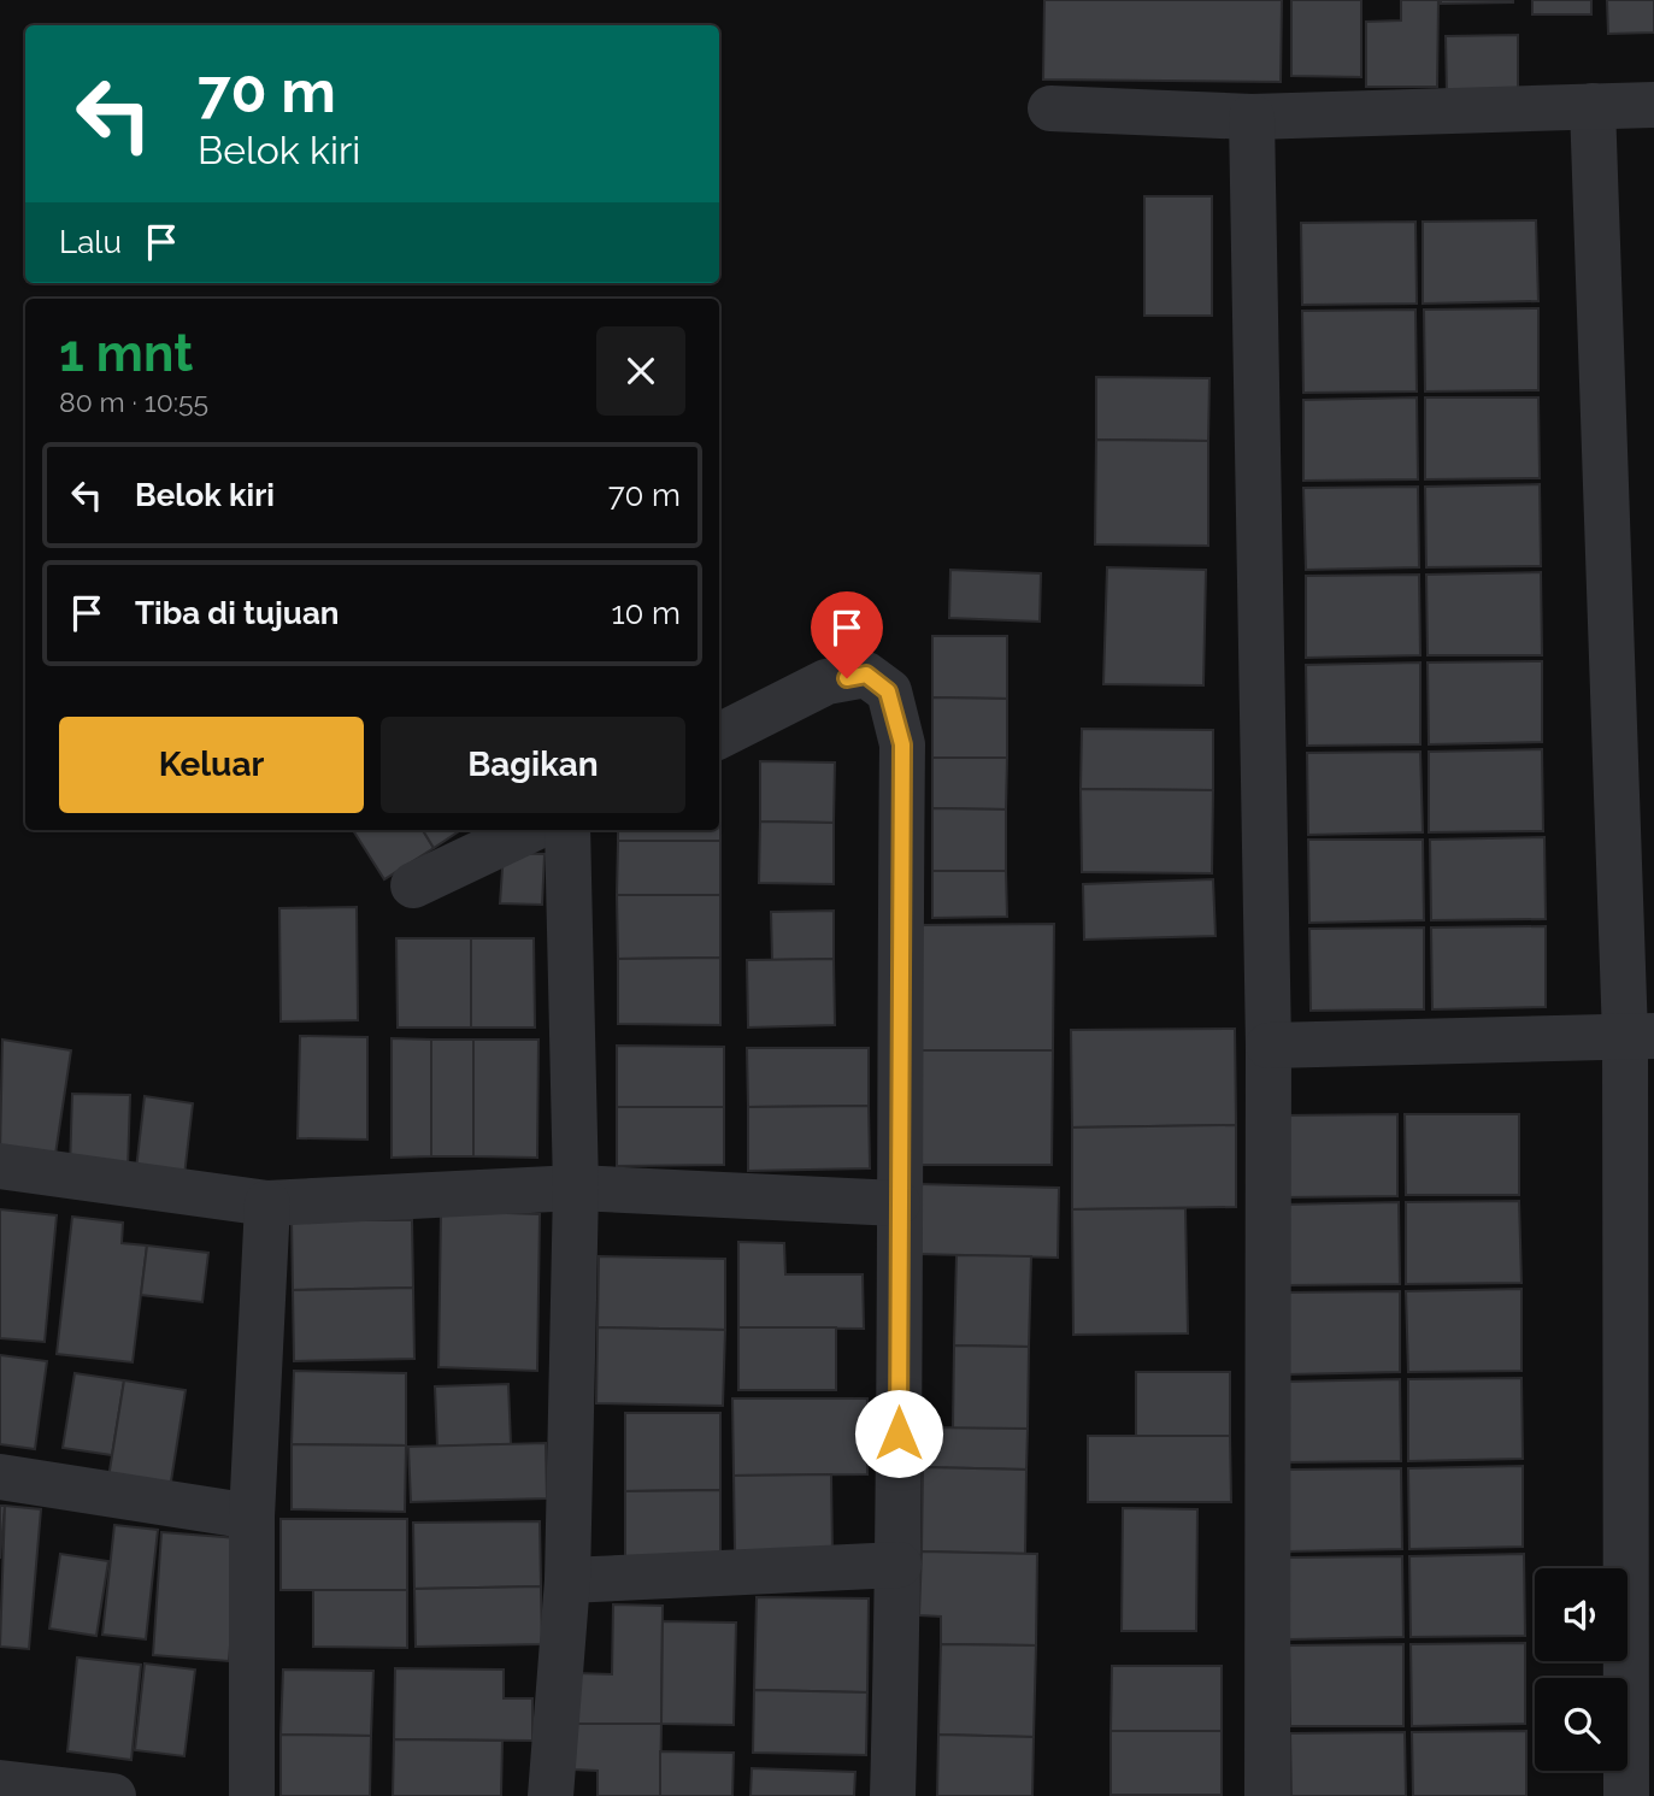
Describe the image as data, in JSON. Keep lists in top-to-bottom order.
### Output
{
  "page": {
    "turn": ["70 m", "Belok kiri"],
    "then": "Lalu",
    "heading": ["1 mnt", "80 m · 10:55"],
    "list": [
      {
        "name": "Belok kiri",
        "value": "70 m"
      },
      {
        "name": "Tiba di tujuan",
        "value": "10 m"
      }
    ],
    "buttons": ["Keluar", "Bagikan"]
  }
}
